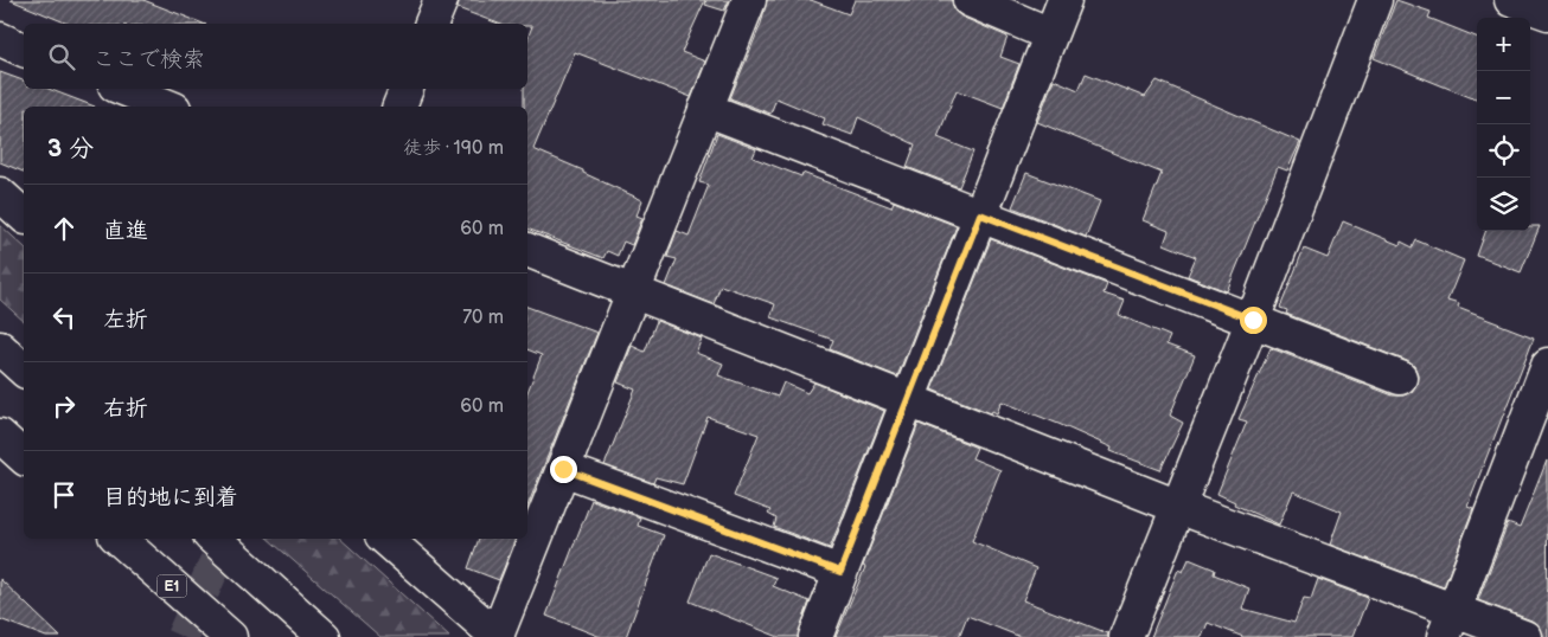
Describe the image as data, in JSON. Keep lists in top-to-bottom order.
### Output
{
  "streets": {
    "main road": ["E1"]
  },
  "page": {
    "map_buttons": ["+", "−"],
    "search": "ここで検索",
    "heading": ["3 分", "徒歩 · 190 m"],
    "list": [
      ["直進", "60 m"],
      ["左折", "70 m"],
      ["右折", "60 m"],
      "目的地に到着"
    ]
  }
}
